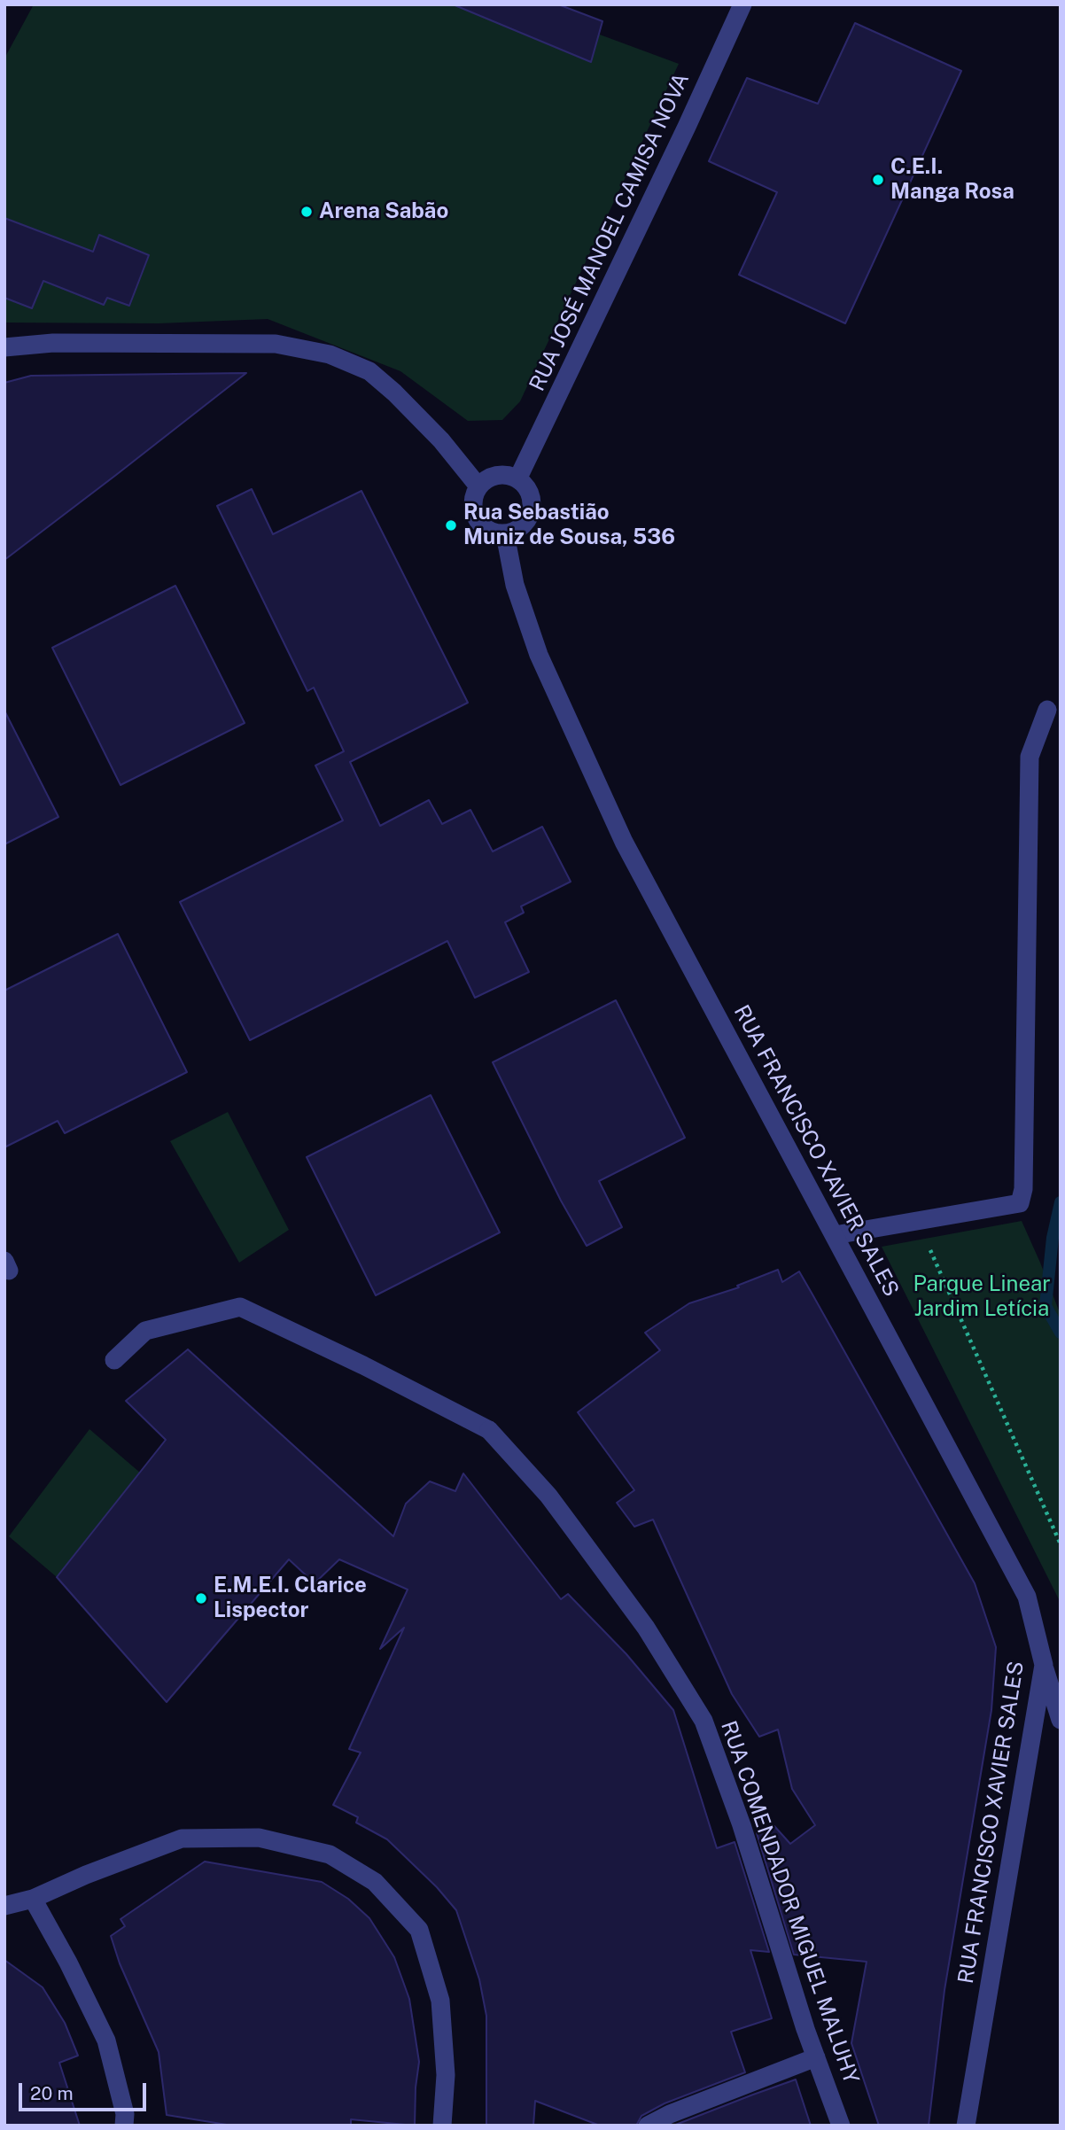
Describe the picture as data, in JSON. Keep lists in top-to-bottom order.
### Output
{
  "streets": {
    "street": ["RUA JOSÉ MANOEL CAMISA NOVA", "RUA FRANCISCO XAVIER SALES", "RUA COMENDADOR MIGUEL MALUHY"]
  },
  "crossings": [
    ["RUA JOSÉ MANOEL CAMISA NOVA", "RUA FRANCISCO XAVIER SALES"]
  ],
  "parks": ["Parque Linear Jardim Letícia"],
  "places": [
    "C.E.I. Manga Rosa",
    "Arena Sabão",
    "Rua Sebastião Muniz de Sousa, 536",
    "E.M.E.I. Clarice Lispector"
  ],
  "scale_bar": "20 m"
}
